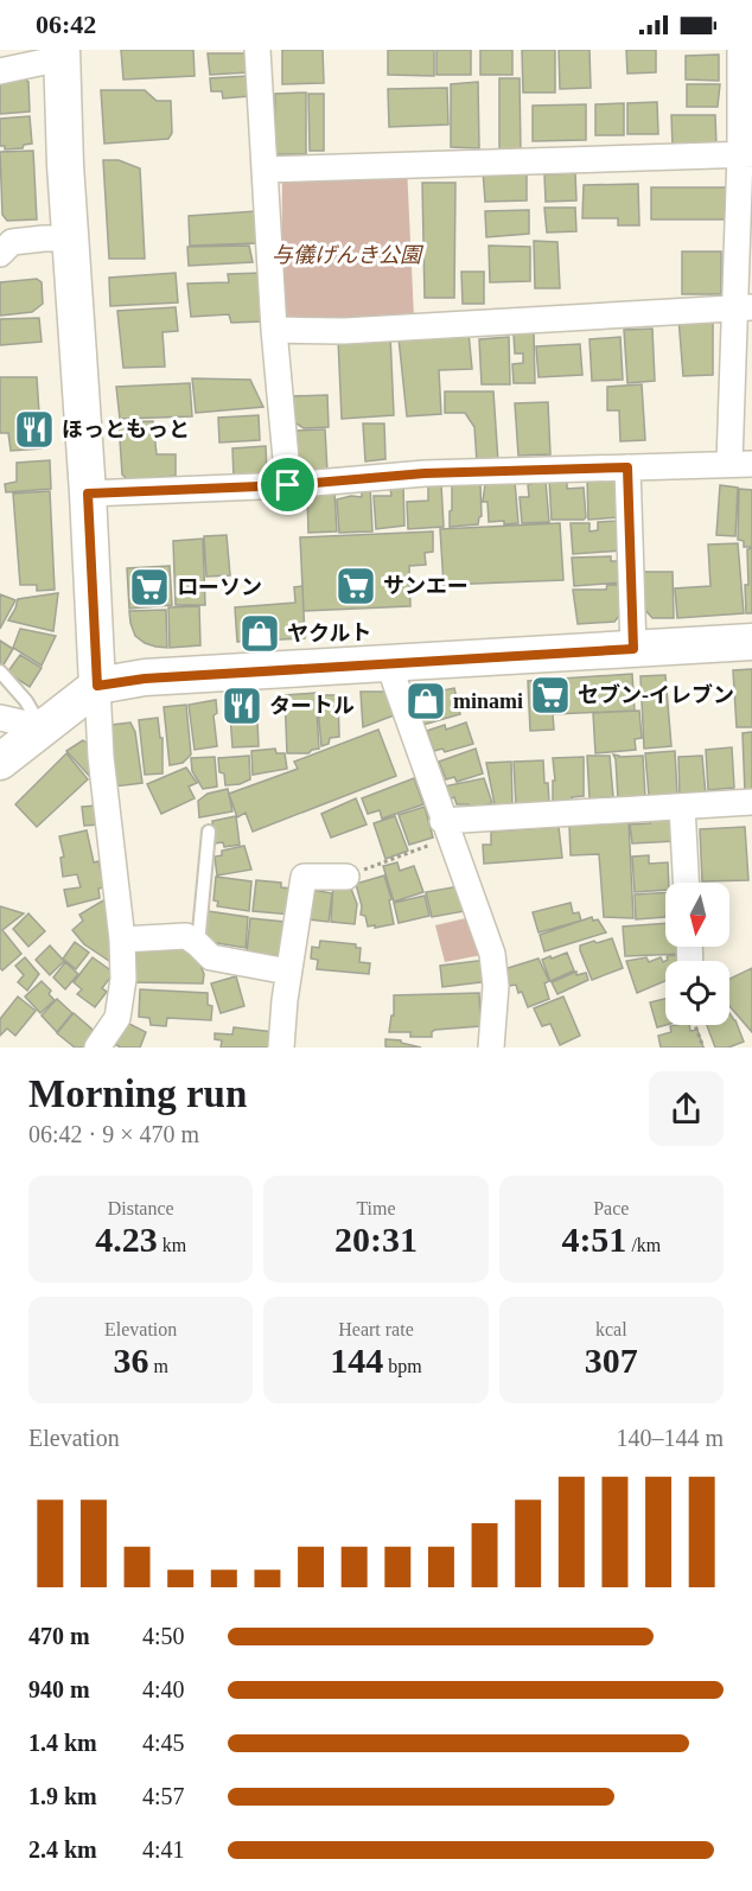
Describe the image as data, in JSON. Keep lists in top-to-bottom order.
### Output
{
  "parks": ["与儀げんき公園"],
  "places": {
    "restaurant": ["ほっともっと", "タートル"],
    "supermarket": ["サンエー", "ローソン", "セブン-イレブン"],
    "shop": ["ヤクルト", "minami"]
  },
  "north": "bottom",
  "page": {
    "status": "06:42",
    "heading": ["Morning run", "06:42 · 9 × 470 m"],
    "stats": [
      ["Distance", "4.23 km"],
      ["Time", "20:31"],
      ["Pace", "4:51 /km"],
      ["Elevation", "36 m"],
      ["Heart rate", "144 bpm"],
      ["kcal", "307"]
    ],
    "chart": ["Elevation", "140–144 m"],
    "list": [
      {
        "name": "470 m",
        "note": "4:50"
      },
      {
        "name": "940 m",
        "note": "4:40"
      },
      {
        "name": "1.4 km",
        "note": "4:45"
      },
      {
        "name": "1.9 km",
        "note": "4:57"
      },
      {
        "name": "2.4 km",
        "note": "4:41"
      }
    ]
  }
}
